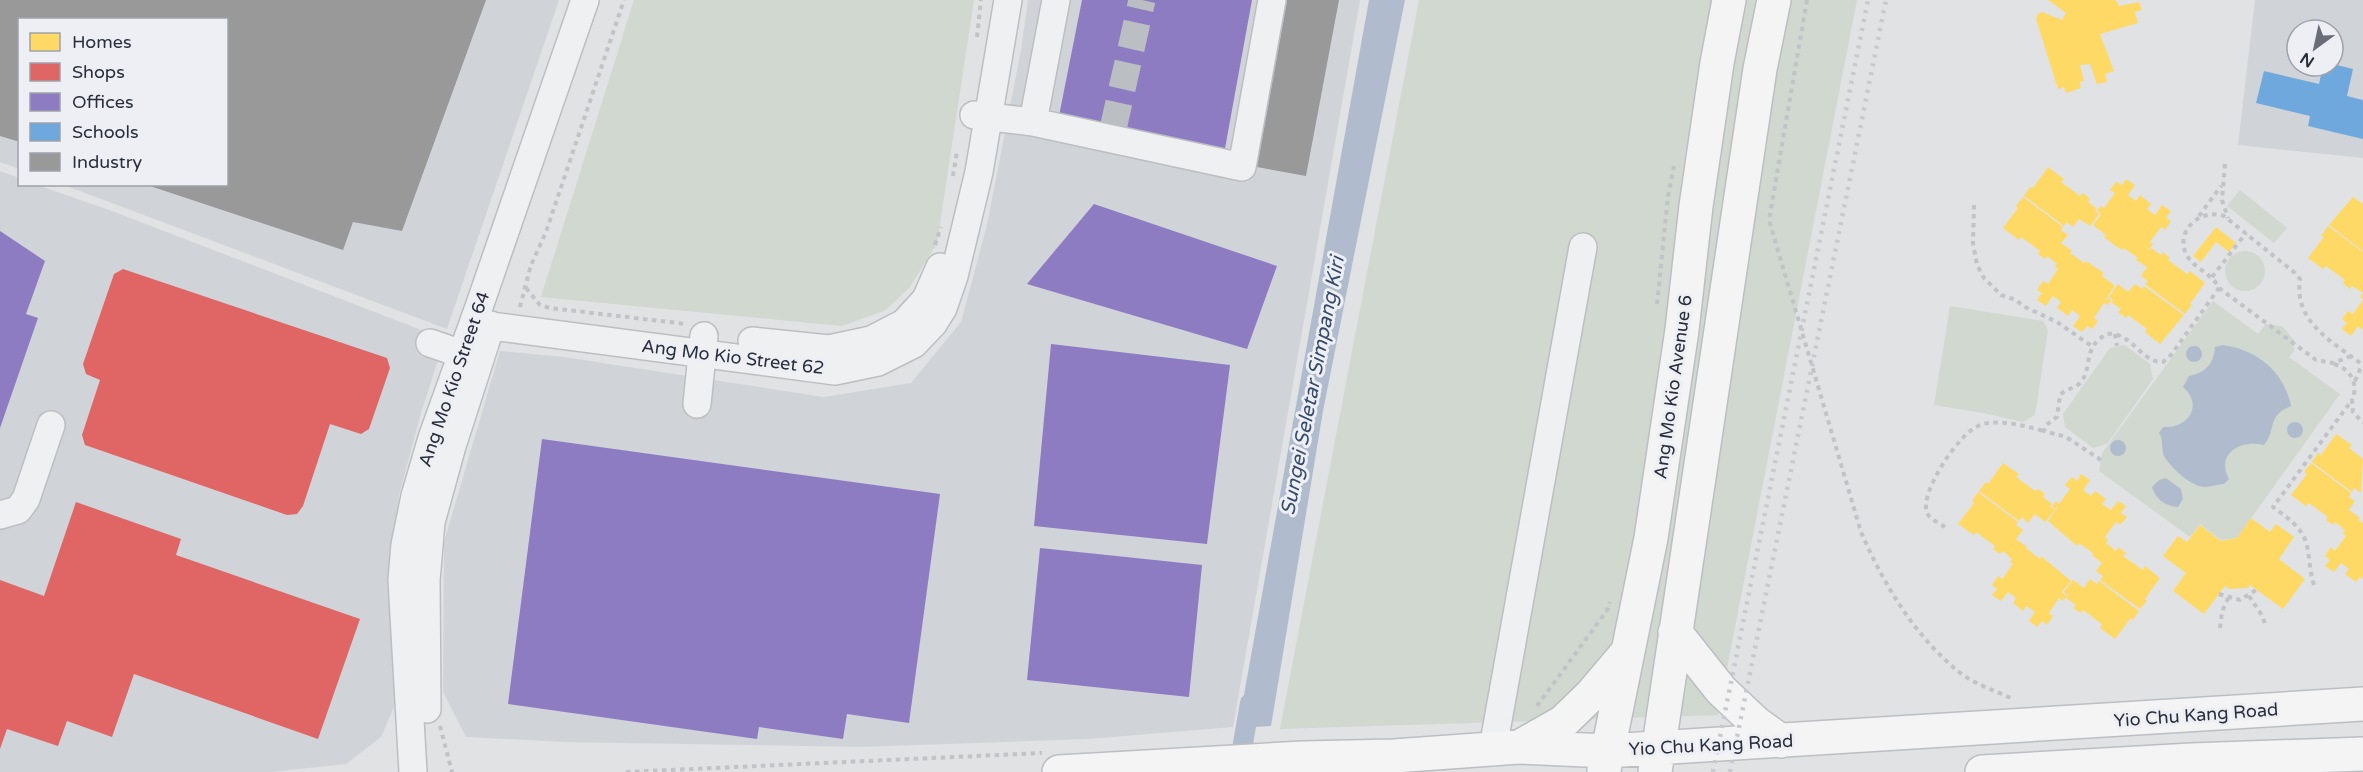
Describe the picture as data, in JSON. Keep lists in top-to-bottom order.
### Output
{
  "streets": {
    "main road": ["Ang Mo Kio Avenue 6", "Yio Chu Kang Road"],
    "street": ["Ang Mo Kio Street 62", "Ang Mo Kio Street 64"]
  },
  "crossings": [
    ["Ang Mo Kio Street 62", "Ang Mo Kio Street 64"],
    ["Ang Mo Kio Avenue 6", "Yio Chu Kang Road"]
  ],
  "water": ["Sungei Seletar Simpang Kiri"],
  "legend": [
    "Homes",
    "Shops",
    "Offices",
    "Schools",
    "Industry"
  ],
  "north": "bottom left"
}
